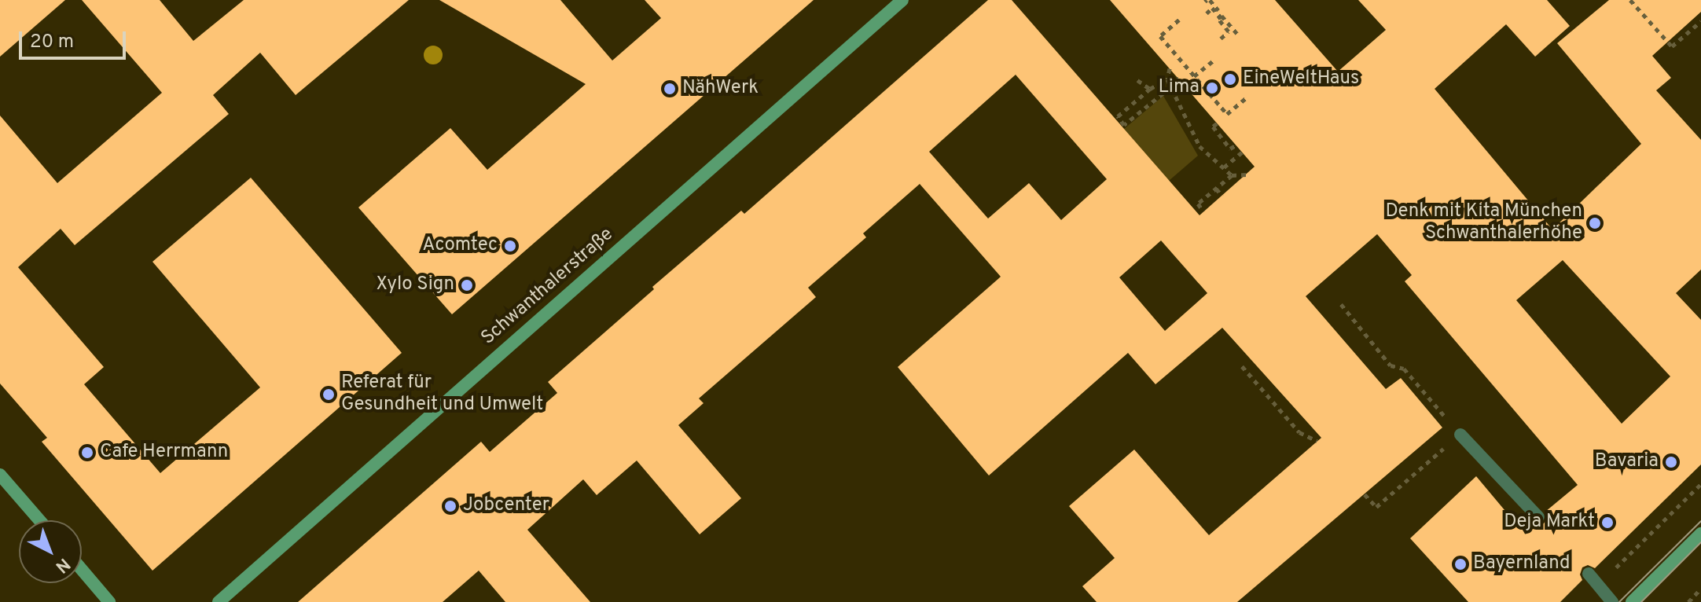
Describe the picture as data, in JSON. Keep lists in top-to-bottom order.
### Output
{
  "streets": {
    "main road": ["Schwanthalerstraße"]
  },
  "places": [
    "EineWeltHaus",
    "Lima",
    "NähWerk",
    "Denk mit Kita München Schwanthalerhöhe",
    "Acomtec",
    "Xylo Sign",
    "Referat für Gesundheit und Umwelt",
    "Cafe Herrmann",
    "Bavaria",
    "Jobcenter",
    "Deja Markt",
    "Bayernland"
  ],
  "scale_bar": "20 m",
  "north": "bottom right"
}
